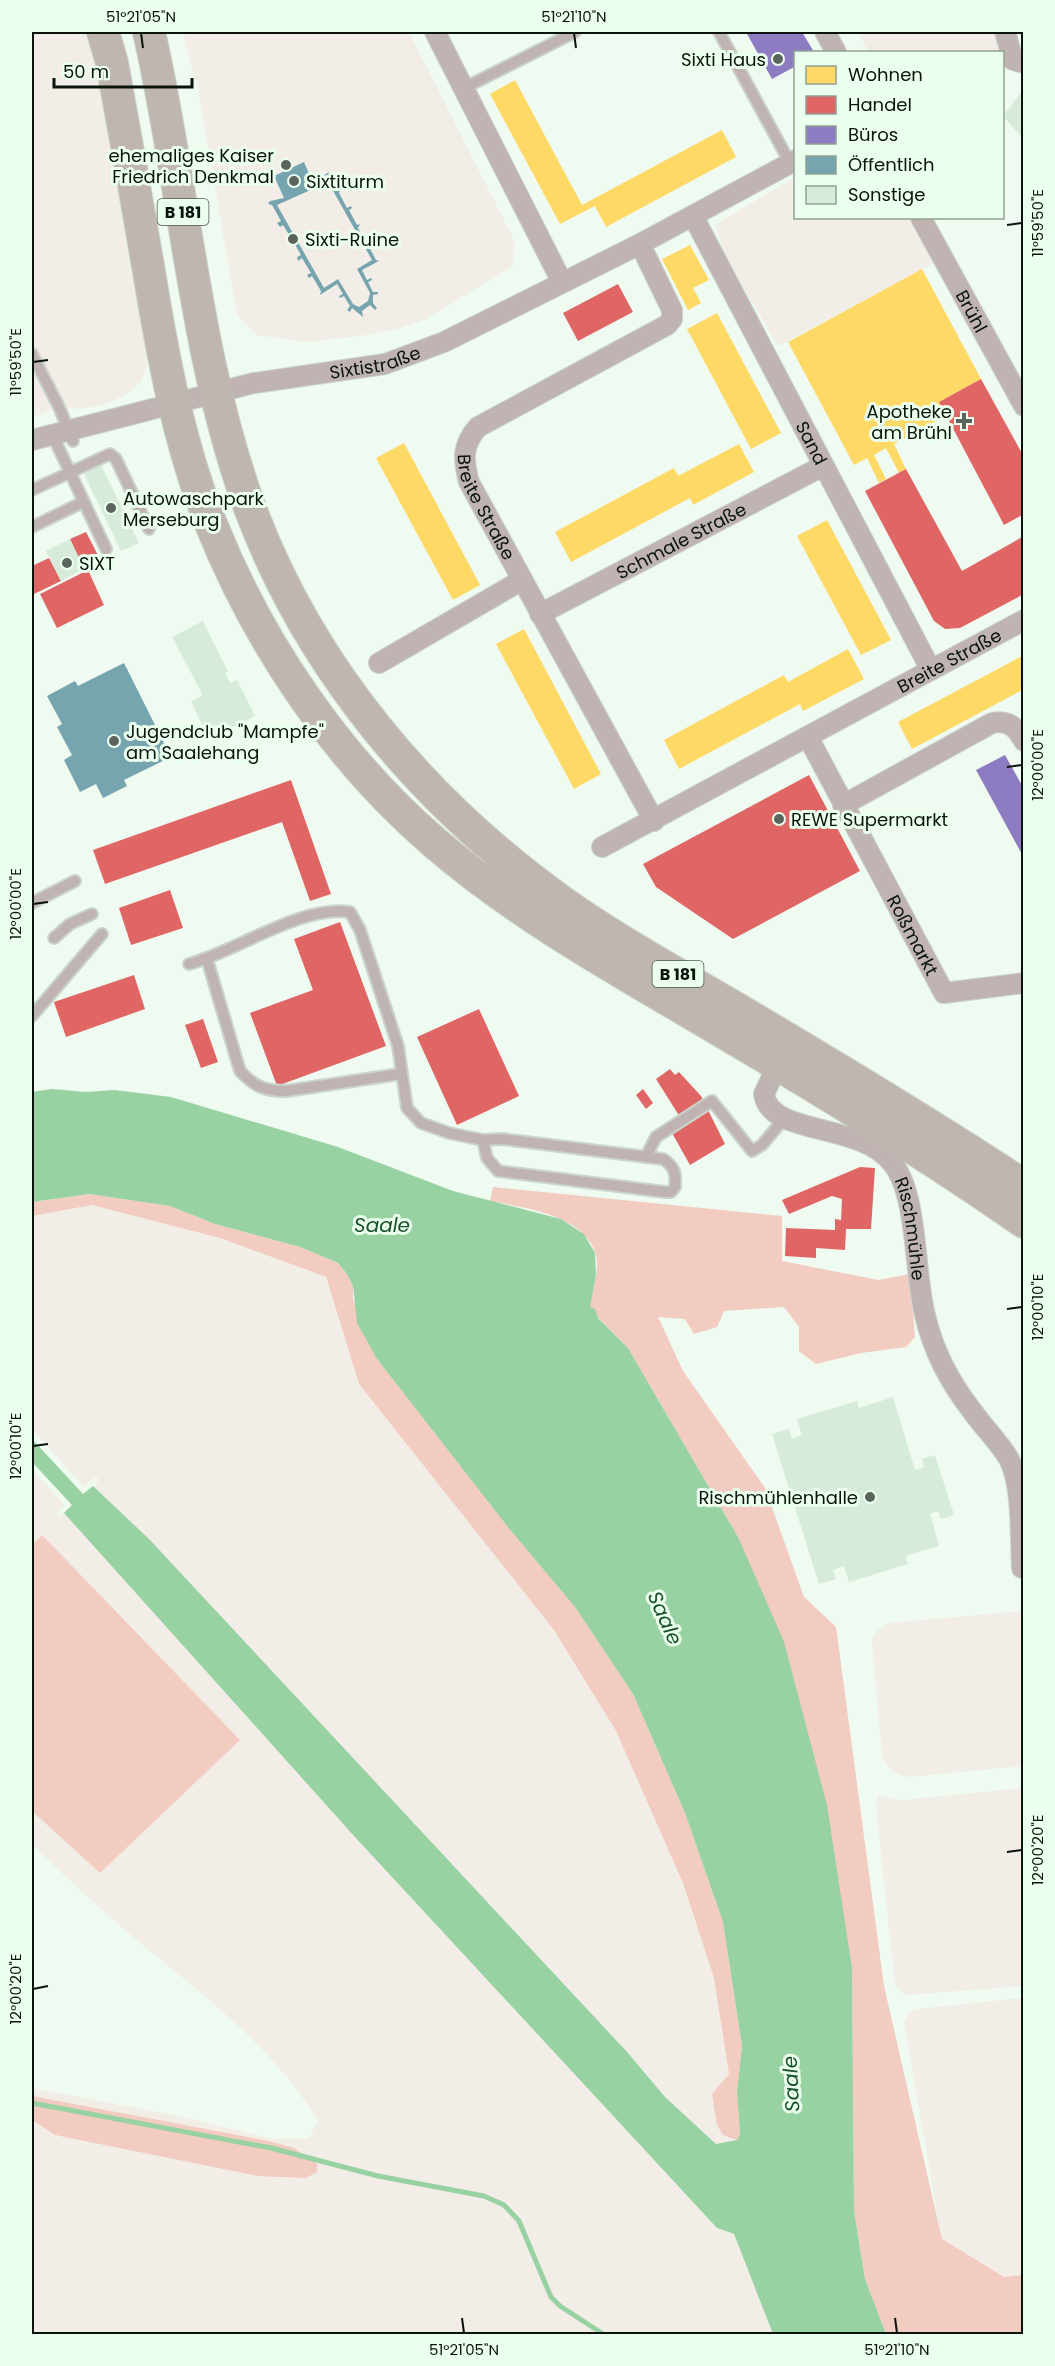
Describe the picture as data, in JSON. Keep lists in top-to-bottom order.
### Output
{
  "streets": {
    "main road": ["B 181"],
    "street": [
      "Brühl",
      "Sixtistraße",
      "Sand",
      "Breite Straße",
      "Schmale Straße",
      "Roßmarkt",
      "Rischmühle"
    ]
  },
  "crossings": [
    ["B 181", "Sixtistraße"],
    ["Sixtistraße", "Sand"],
    ["Sixtistraße", "Breite Straße"],
    ["Sand", "Breite Straße"],
    ["Sand", "Schmale Straße"],
    ["Breite Straße", "Schmale Straße"],
    ["Breite Straße", "Roßmarkt"]
  ],
  "water": ["Saale"],
  "places": {
    "other": [
      "Sixti Haus",
      "ehemaliges Kaiser Friedrich Denkmal",
      "Sixtiturm",
      "Sixti-Ruine",
      "Autowaschpark Merseburg",
      "SIXT",
      "Jugendclub \"Mampfe\" am Saalehang",
      "REWE Supermarkt",
      "Rischmühlenhalle"
    ],
    "health": ["Apotheke am Brühl"]
  },
  "legend": [
    "Wohnen",
    "Handel",
    "Büros",
    "Öffentlich",
    "Sonstige"
  ],
  "scale_bar": "50 m",
  "coordinates": [
    "51°21'05\"N",
    "51°21'10\"N",
    "11°59'50\"E",
    "12°00'00\"E",
    "12°00'10\"E",
    "12°00'20\"E"
  ]
}
